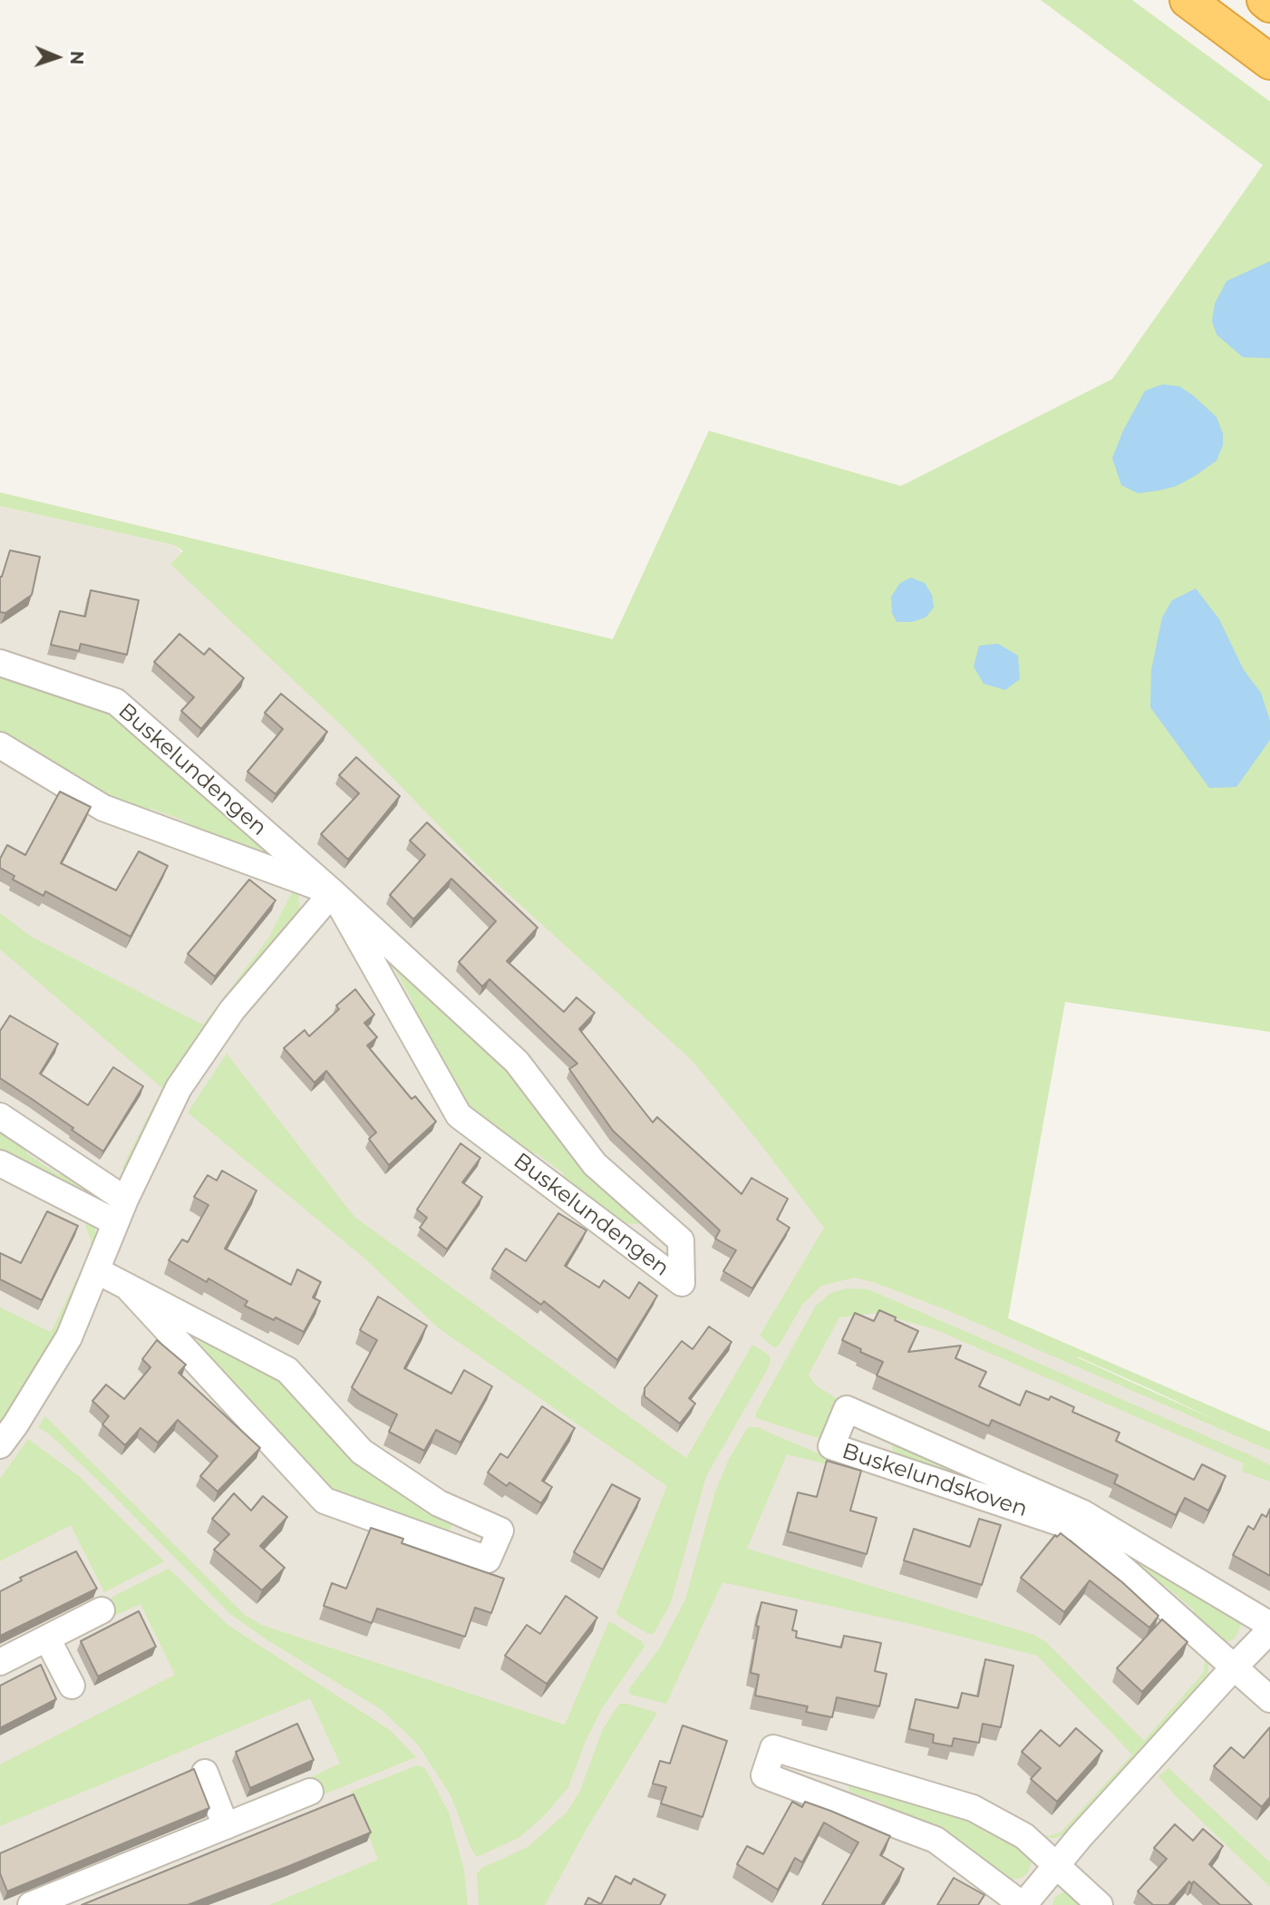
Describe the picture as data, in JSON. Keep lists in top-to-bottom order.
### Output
{
  "streets": {
    "street": ["Buskelundengen", "Buskelundskoven"]
  },
  "north": "right"
}
